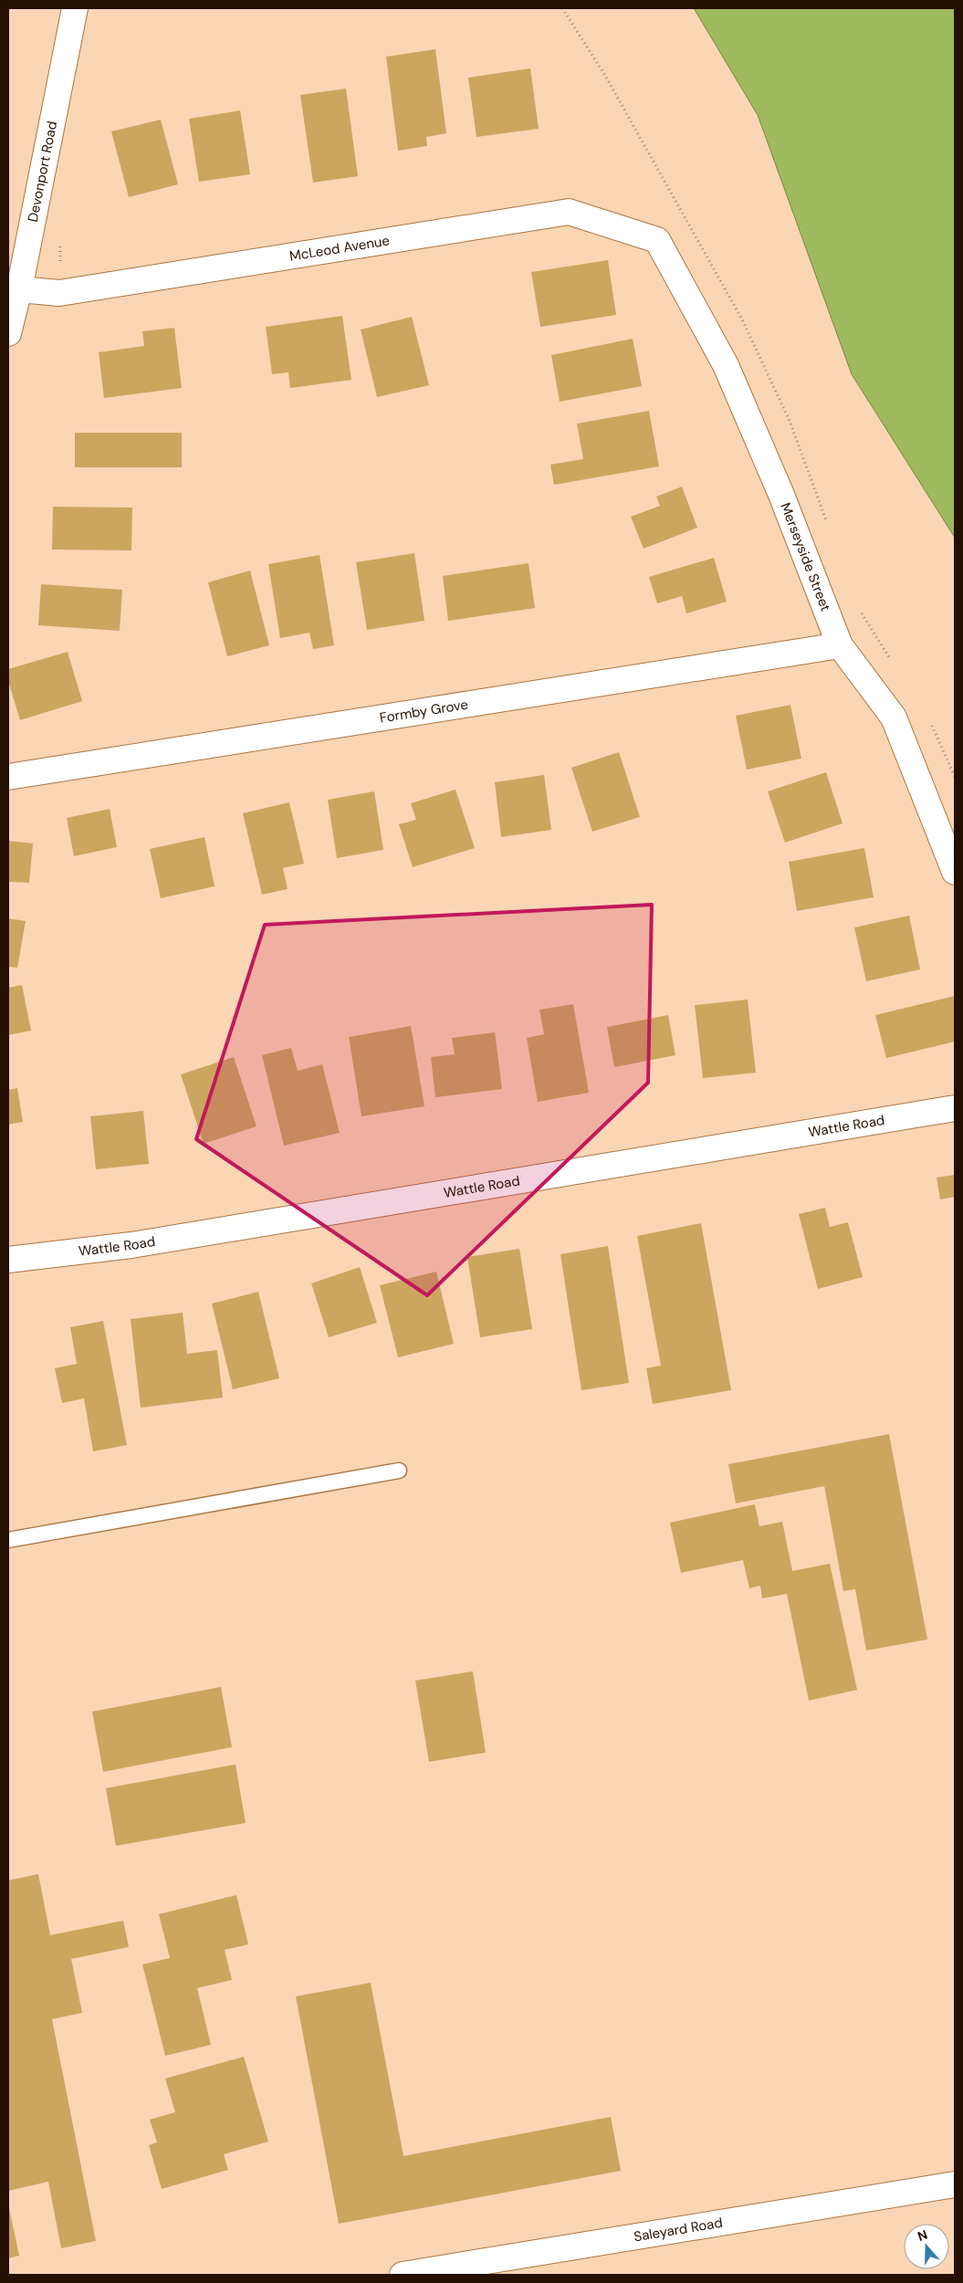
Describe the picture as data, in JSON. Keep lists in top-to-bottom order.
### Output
{
  "streets": {
    "street": [
      "Devonport Road",
      "McLeod Avenue",
      "Merseyside Street",
      "Formby Grove",
      "Wattle Road",
      "Saleyard Road"
    ]
  },
  "crossings": [
    ["Devonport Road", "McLeod Avenue"],
    ["McLeod Avenue", "Merseyside Street"],
    ["Merseyside Street", "Formby Grove"]
  ],
  "north": "top"
}
